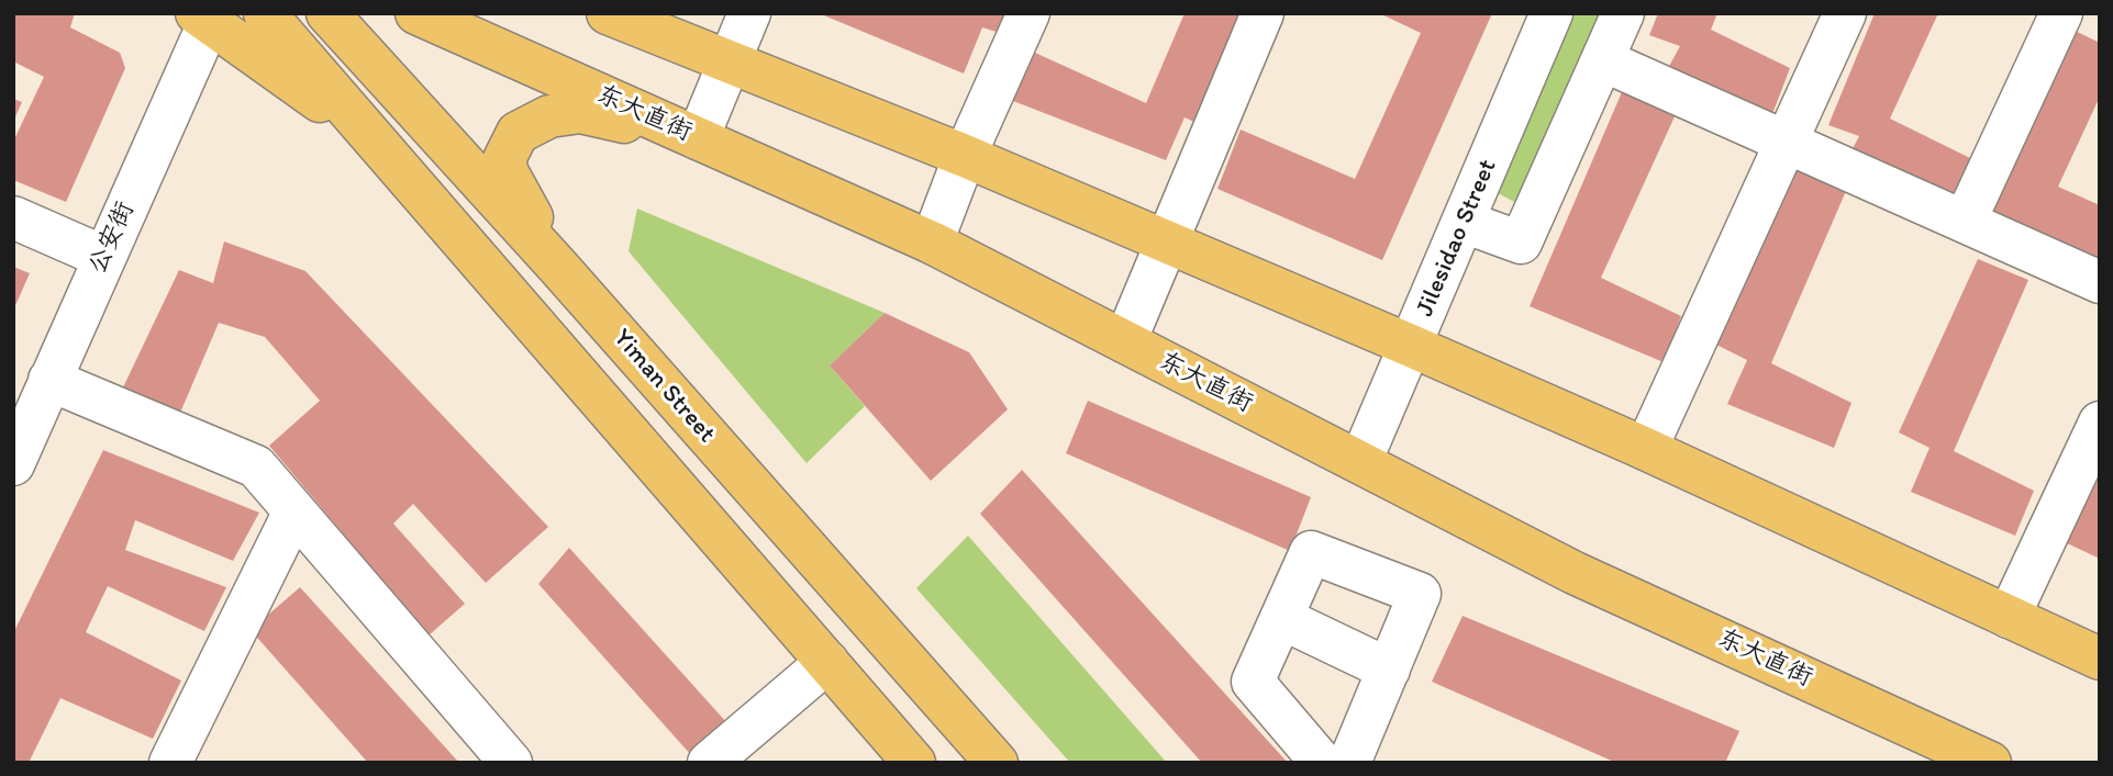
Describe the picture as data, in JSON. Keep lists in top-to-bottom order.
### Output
{
  "streets": {
    "main road": ["东大直街", "Yiman Street"],
    "street": ["公安街", "Jilesidao Street"]
  },
  "crossings": [
    ["东大直街", "Jilesidao Street"]
  ]
}
